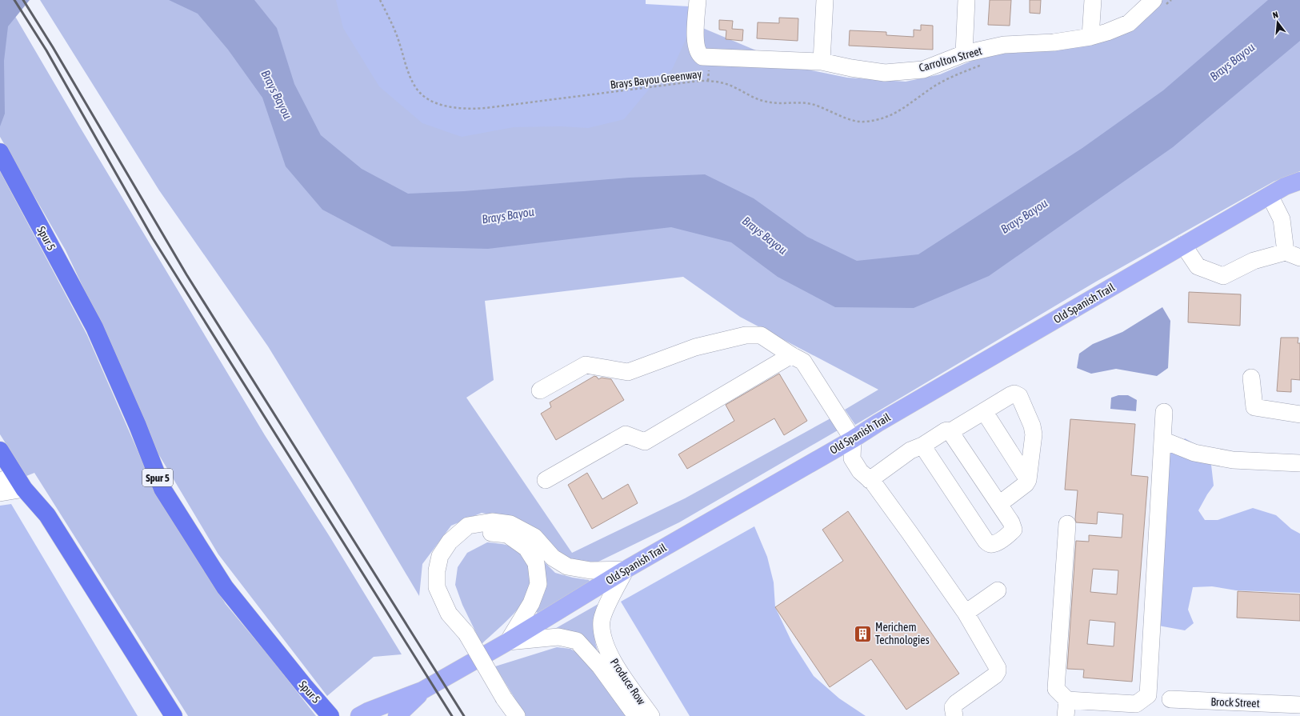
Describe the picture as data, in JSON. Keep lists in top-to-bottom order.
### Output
{
  "streets": {
    "highway": ["Spur 5"],
    "main road": ["Old Spanish Trail"],
    "street": ["Carrolton Street", "Produce Row", "Brock Street"],
    "path": ["Brays Bayou Greenway"]
  },
  "crossings": [
    ["Old Spanish Trail", "Produce Row"]
  ],
  "water": ["Brays Bayou"],
  "places": {
    "building": ["Merichem Technologies"]
  },
  "north": "top"
}
